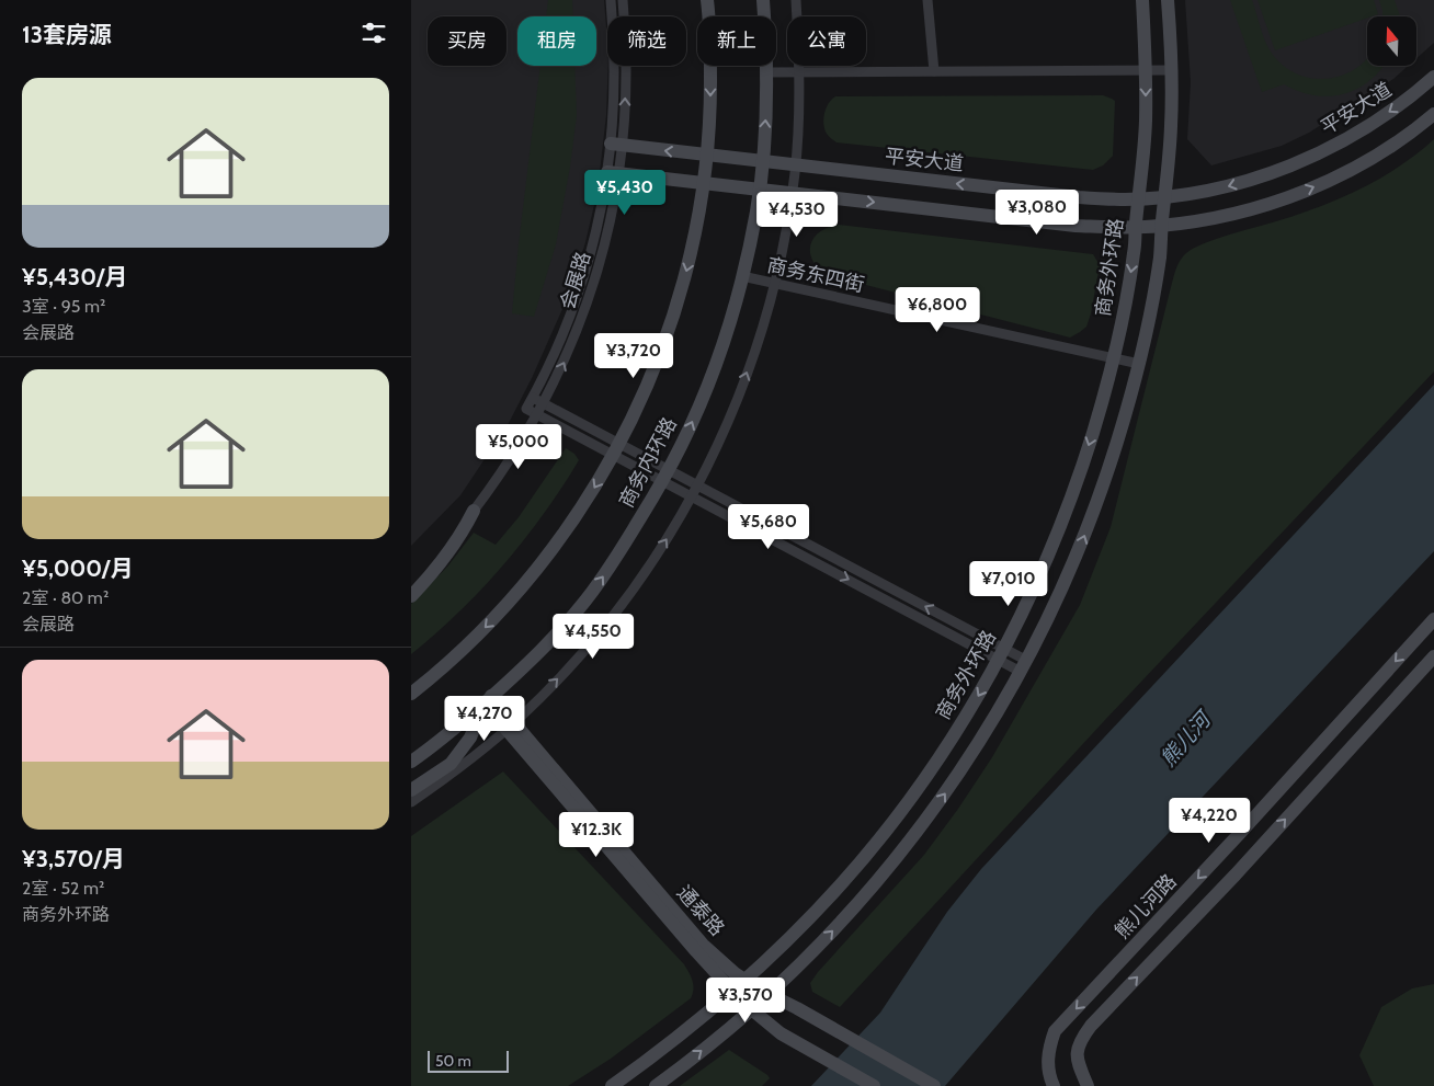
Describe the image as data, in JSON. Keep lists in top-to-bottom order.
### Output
{
  "streets": {
    "street": [
      "平安大道",
      "商务外环路",
      "商务东四街",
      "会展路",
      "商务内环路",
      "熊儿河路",
      "通泰路"
    ]
  },
  "crossings": [
    ["平安大道", "商务外环路"],
    ["平安大道", "会展路"],
    ["平安大道", "商务内环路"],
    ["商务外环路", "商务东四街"],
    ["商务外环路", "通泰路"],
    ["商务东四街", "商务内环路"],
    ["商务内环路", "通泰路"]
  ],
  "water": ["熊儿河"],
  "scale_bar": "50 m",
  "north": "top",
  "page": {
    "heading": "13套房源",
    "chip": [
      "买房",
      "租房",
      "筛选",
      "新上",
      "公寓"
    ],
    "list": [
      {
        "name": "¥5,430/月",
        "note": "3室 · 95 m² · 会展路"
      },
      {
        "name": "¥5,000/月",
        "note": "2室 · 80 m² · 会展路"
      },
      {
        "name": "¥3,570/月",
        "note": "2室 · 52 m² · 商务外环路"
      }
    ],
    "price": [
      "¥5,430",
      "¥3,080",
      "¥4,530",
      "¥6,800",
      "¥3,720",
      "¥5,000",
      "¥5,680",
      "¥7,010",
      "¥4,550",
      "¥4,270",
      "¥4,220",
      "¥12.3K",
      "¥3,570"
    ],
    "scale": "50 m"
  }
}
